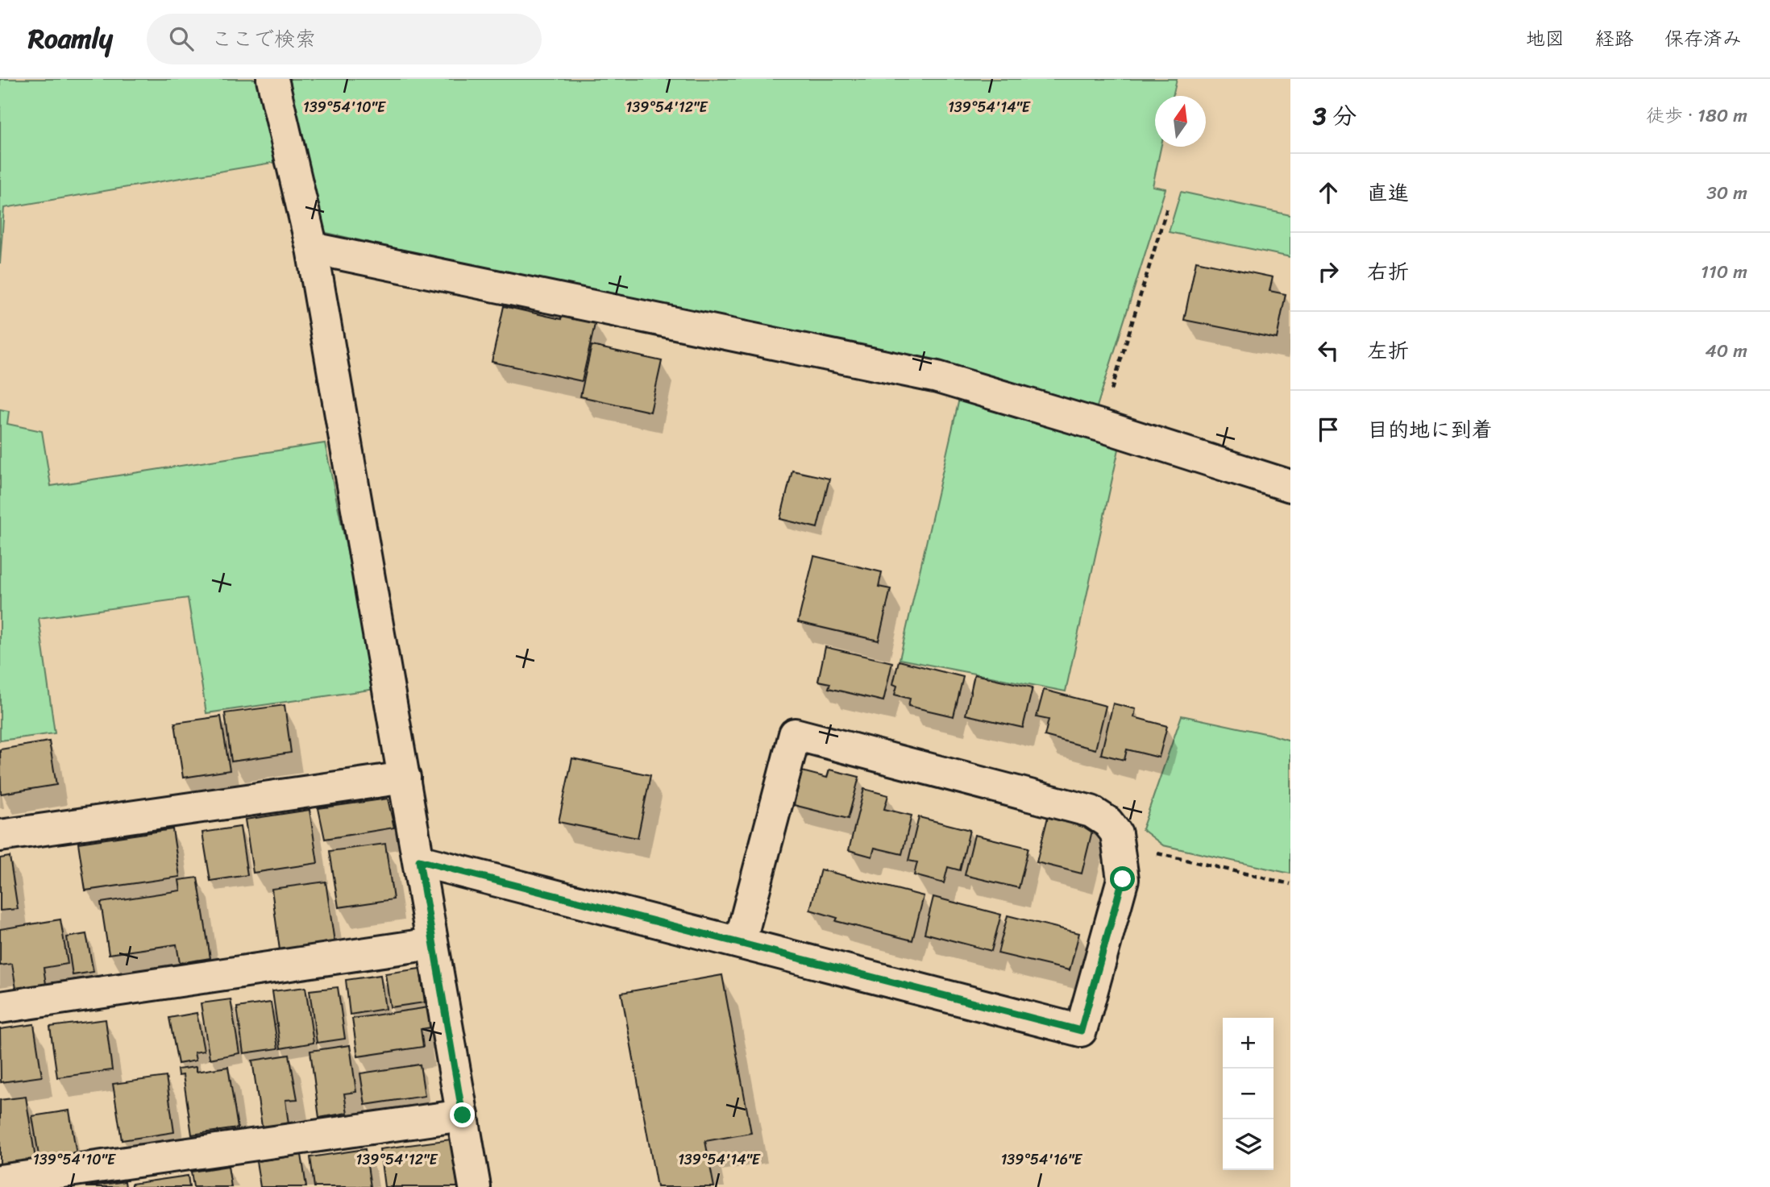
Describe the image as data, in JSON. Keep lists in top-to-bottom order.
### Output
{
  "north": "top",
  "page": {
    "header": "Roamly",
    "search": "ここで検索",
    "nav": ["地図", "経路", "保存済み"],
    "heading": ["3 分", "徒歩 · 180 m"],
    "list": [
      ["直進", "30 m"],
      ["右折", "110 m"],
      ["左折", "40 m"],
      "目的地に到着"
    ],
    "map_buttons": ["+", "−"]
  },
  "coordinates": [
    "139°54'10\"E",
    "139°54'12\"E",
    "139°54'14\"E",
    "139°54'16\"E"
  ]
}
